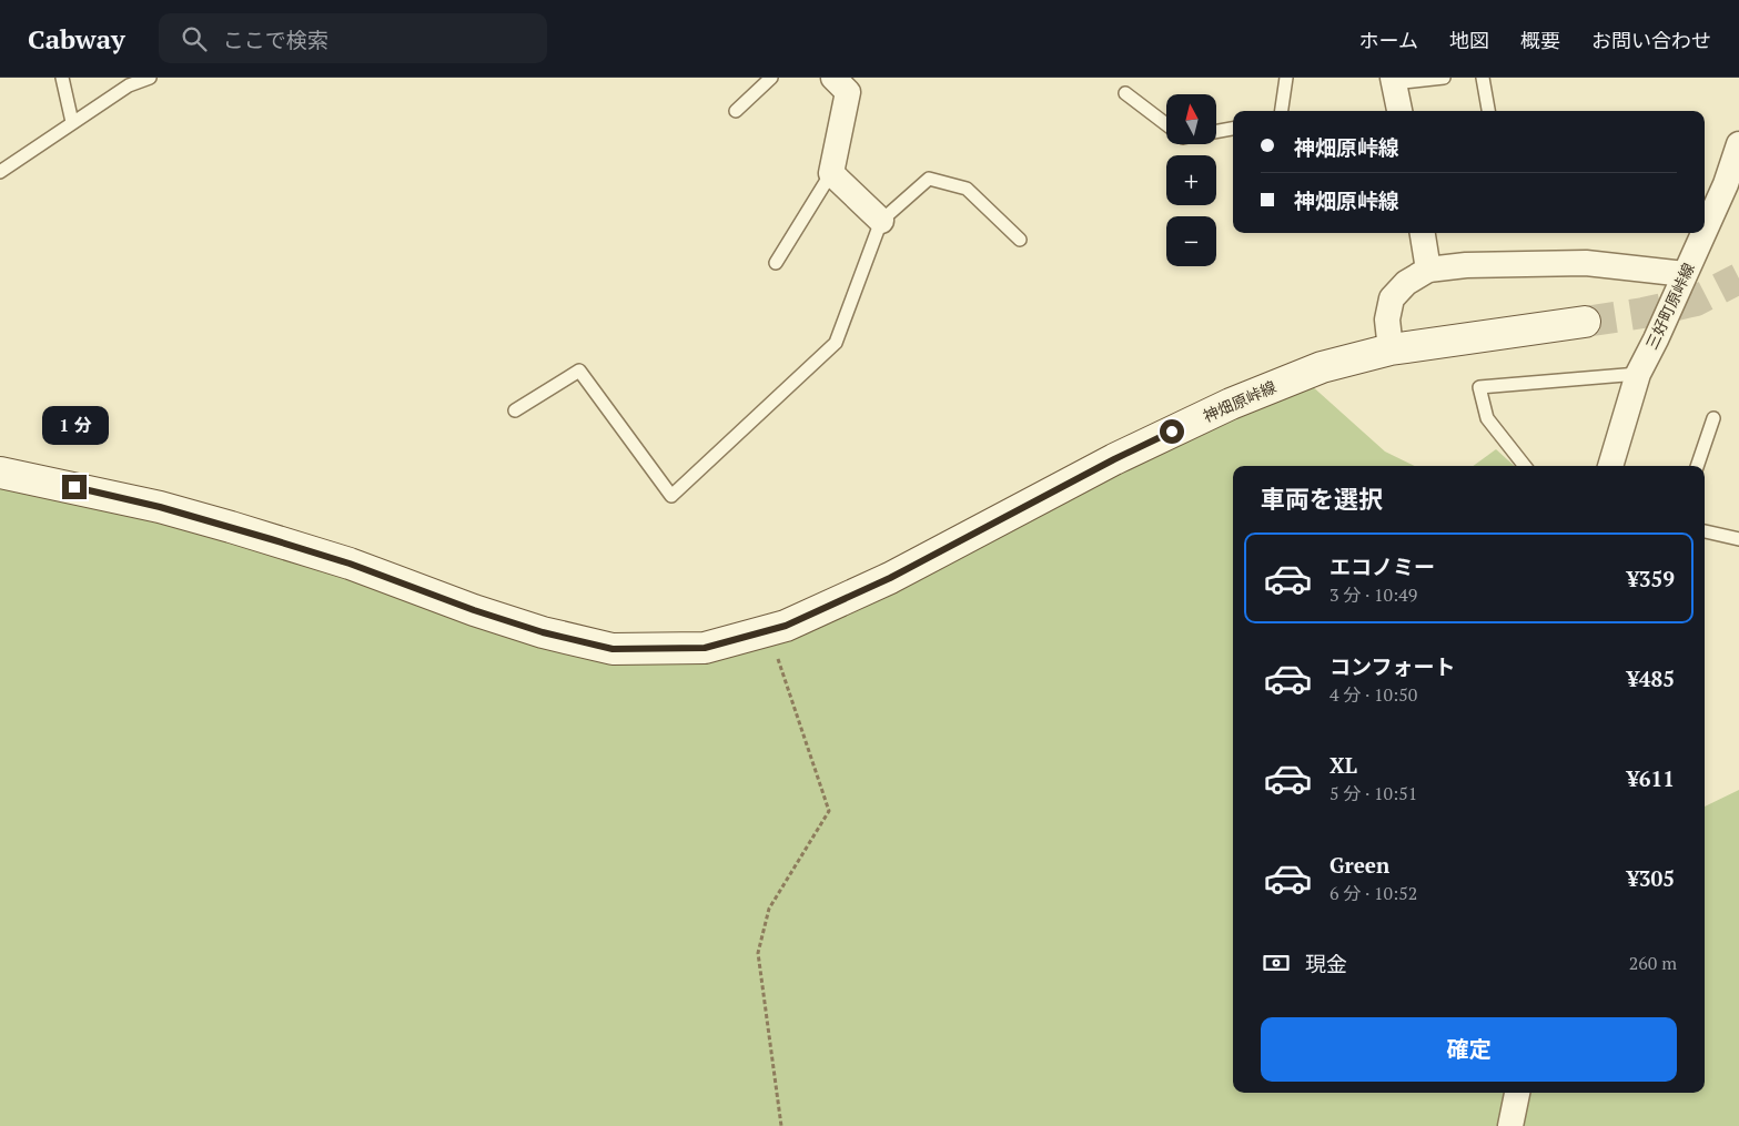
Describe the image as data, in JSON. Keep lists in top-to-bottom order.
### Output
{
  "streets": {
    "street": ["三好町原峠線", "神畑原峠線"]
  },
  "north": "top",
  "page": {
    "header": "Cabway",
    "search": "ここで検索",
    "nav": [
      "ホーム",
      "地図",
      "概要",
      "お問い合わせ"
    ],
    "map_buttons": ["+", "−"],
    "banner": ["神畑原峠線", "神畑原峠線"],
    "bubble": "1 分",
    "heading": "車両を選択",
    "list": [
      {
        "name": "エコノミー",
        "note": "3 分 · 10:49",
        "value": "¥359"
      },
      {
        "name": "コンフォート",
        "note": "4 分 · 10:50",
        "value": "¥485"
      },
      {
        "name": "XL",
        "note": "5 分 · 10:51",
        "value": "¥611"
      },
      {
        "name": "Green",
        "note": "6 分 · 10:52",
        "value": "¥305"
      }
    ],
    "pay": ["現金", "260 m"],
    "buttons": "確定"
  }
}
